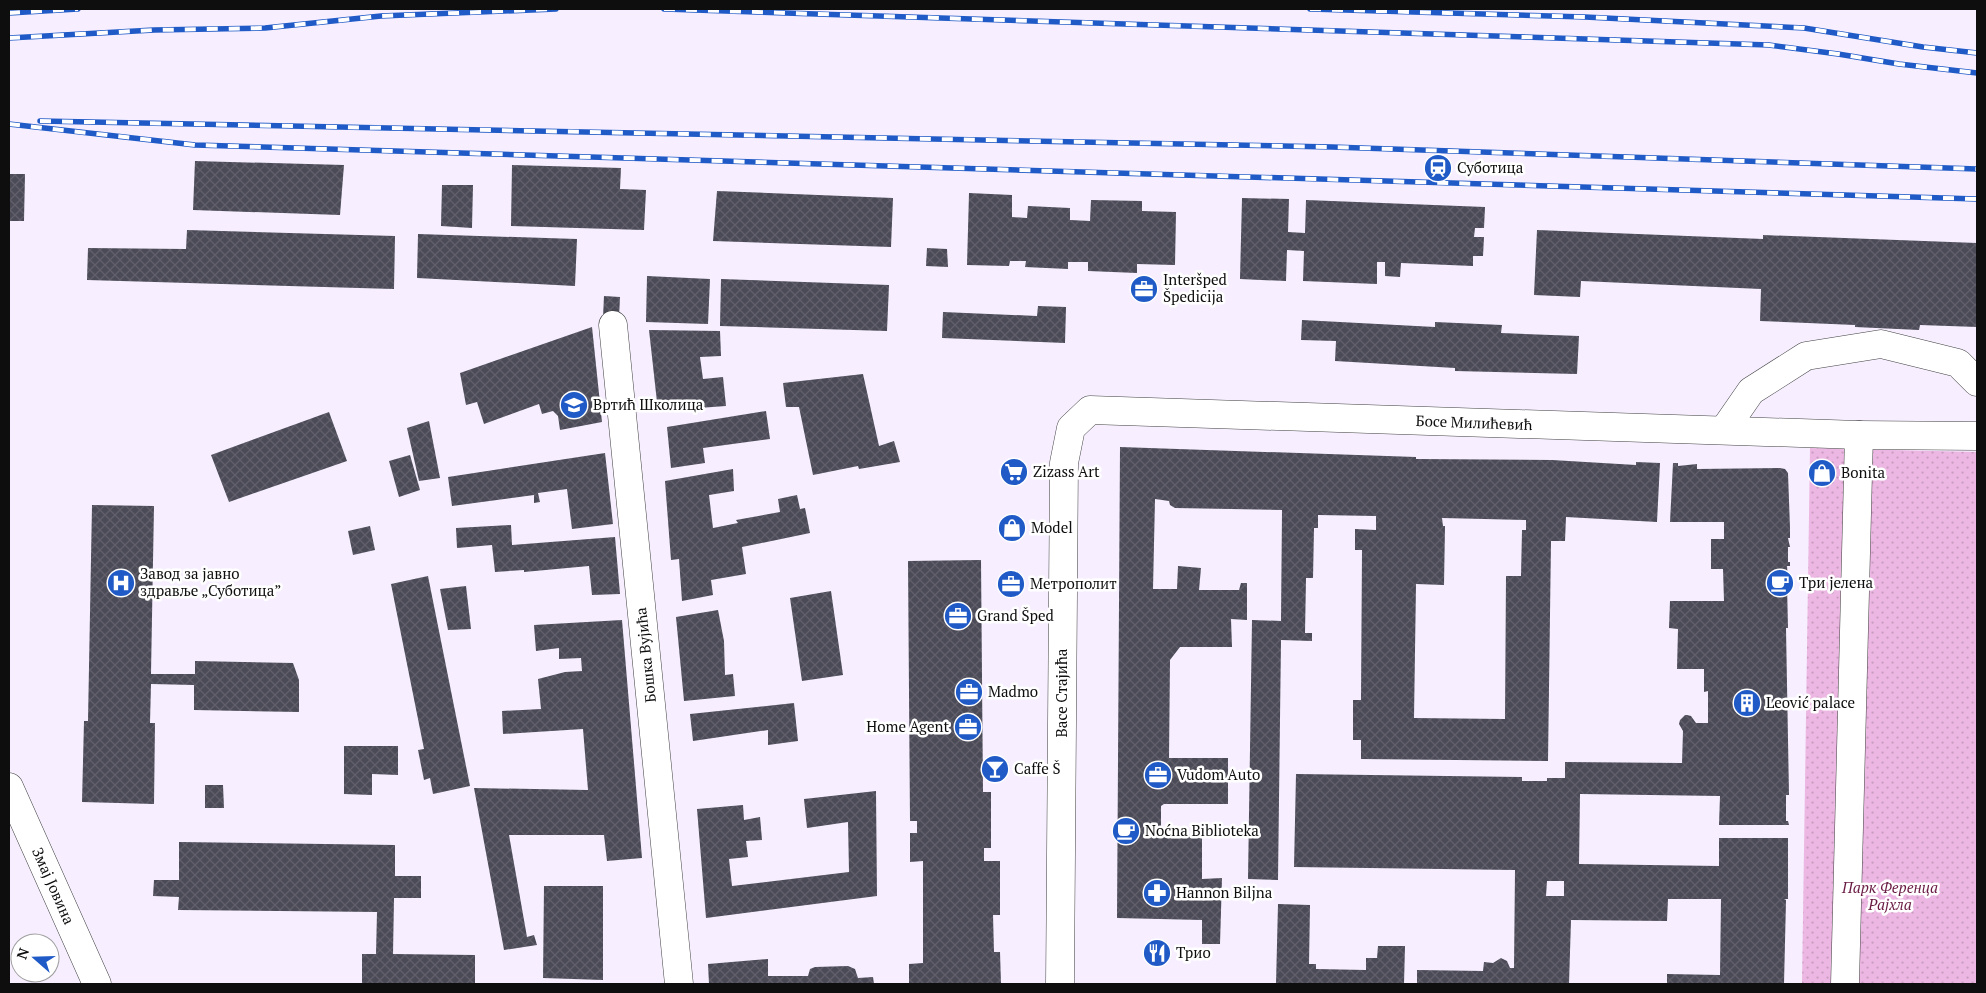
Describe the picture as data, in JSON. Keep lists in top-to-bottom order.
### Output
{
  "streets": {
    "street": [
      "Босе Милићевић",
      "Бошка Вујића",
      "Васе Стајића",
      "Змај Јовина"
    ]
  },
  "crossings": [
    ["Босе Милићевић", "Васе Стајића"]
  ],
  "parks": ["Парк Ференца Рајхла"],
  "places": {
    "station": ["Суботица"],
    "office": [
      "Interšped Špedicija",
      "Метрополит",
      "Grand Šped",
      "Madmo",
      "Home Agent",
      "Vudom Auto"
    ],
    "school or university": ["Вртић Школица"],
    "supermarket": ["Zizass Art"],
    "shop": ["Bonita", "Model"],
    "hospital": ["Завод за јавно здравље „Суботица”"],
    "cafe": ["Три јелена", "Noćna Biblioteka"],
    "building": ["Leović palace"],
    "bar": ["Caffe Š"],
    "pharmacy": ["Hannon Biljna"],
    "restaurant": ["Трио"]
  },
  "north": "left"
}
